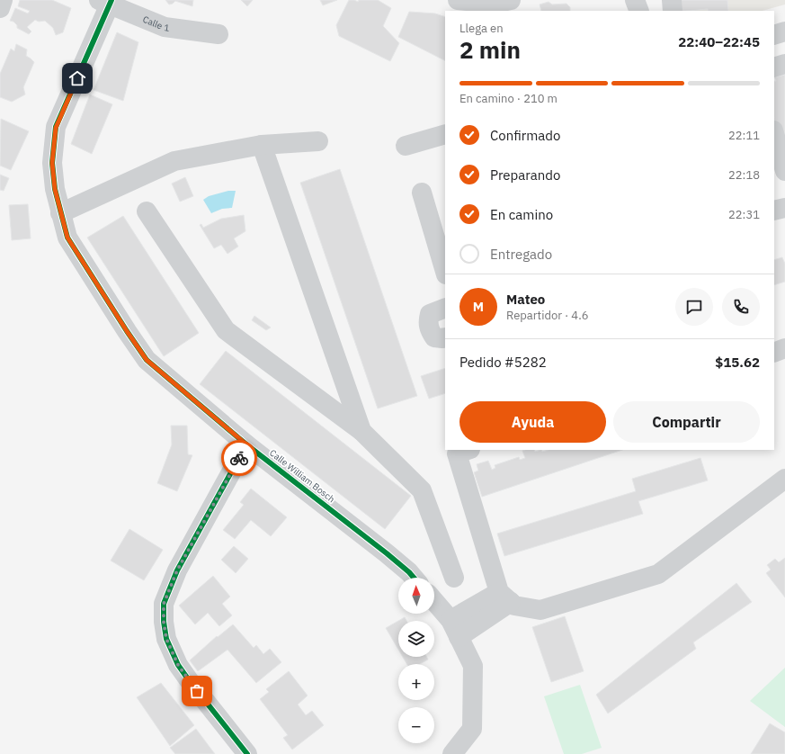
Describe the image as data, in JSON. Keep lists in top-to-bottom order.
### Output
{
  "streets": {
    "street": ["Calle 1", "Calle William Bosch"]
  },
  "crossings": [
    ["Calle 1", "Calle William Bosch"]
  ],
  "north": "top",
  "page": {
    "heading": ["2 min", "Llega en", "22:40–22:45"],
    "panel": [
      "Mateo",
      "Repartidor · 4.6",
      "Pedido #5282",
      "$15.62"
    ],
    "bar": "En camino · 210 m",
    "list": [
      ["Confirmado", "22:11"],
      ["Preparando", "22:18"],
      ["En camino", "22:31"],
      "Entregado"
    ],
    "round": "M",
    "buttons": ["Ayuda", "Compartir"],
    "map_buttons": ["+", "−"]
  }
}
